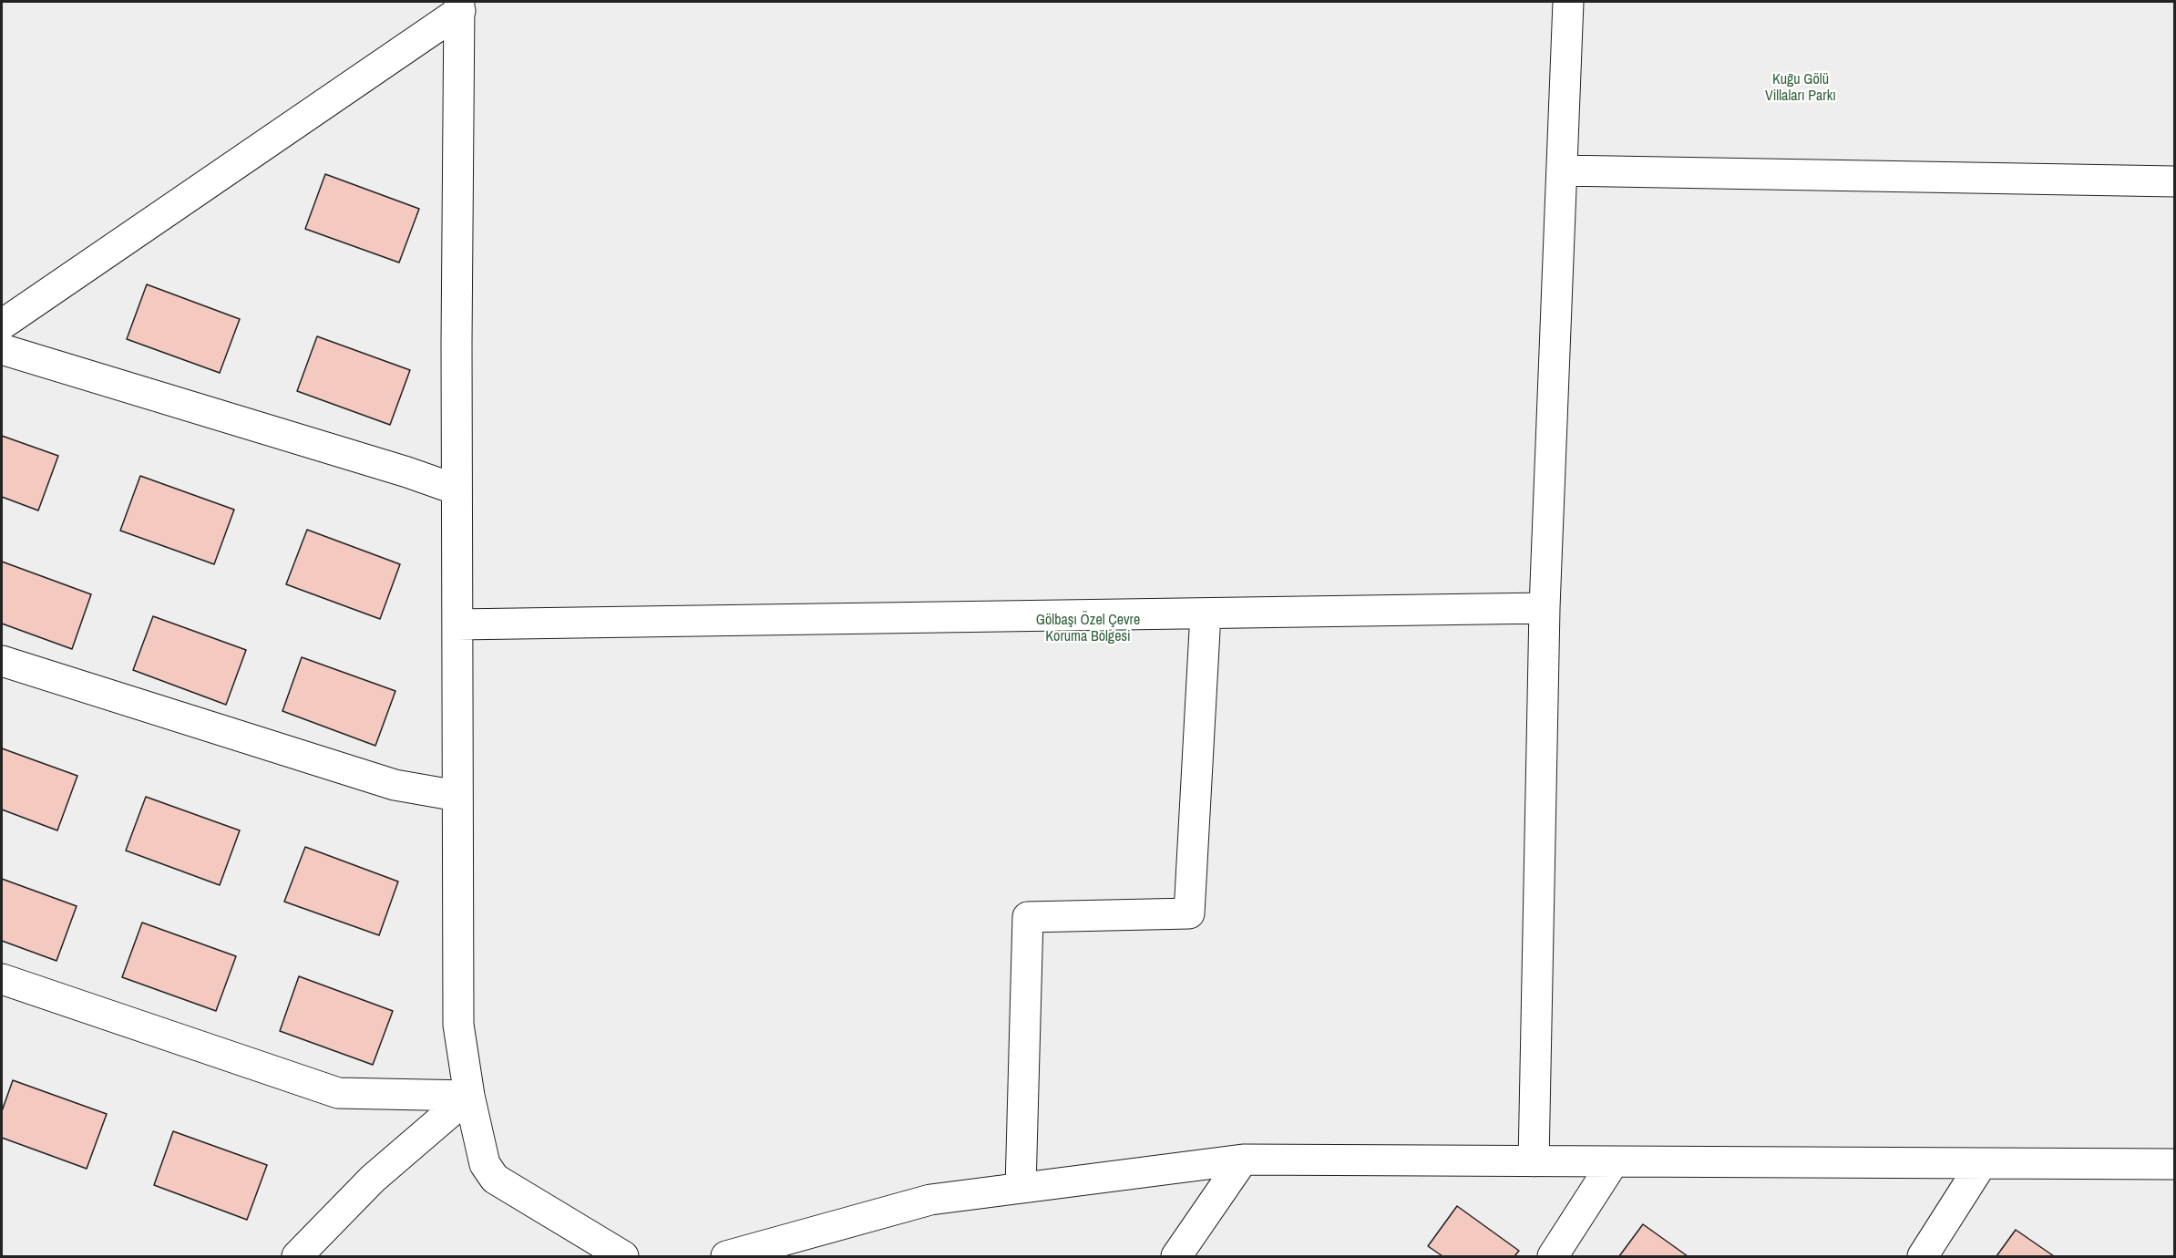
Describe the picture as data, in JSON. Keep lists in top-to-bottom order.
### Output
{
  "parks": ["Kuğu Gölü Villaları Parkı", "Gölbaşı Özel Çevre Koruma Bölgesi"]
}
